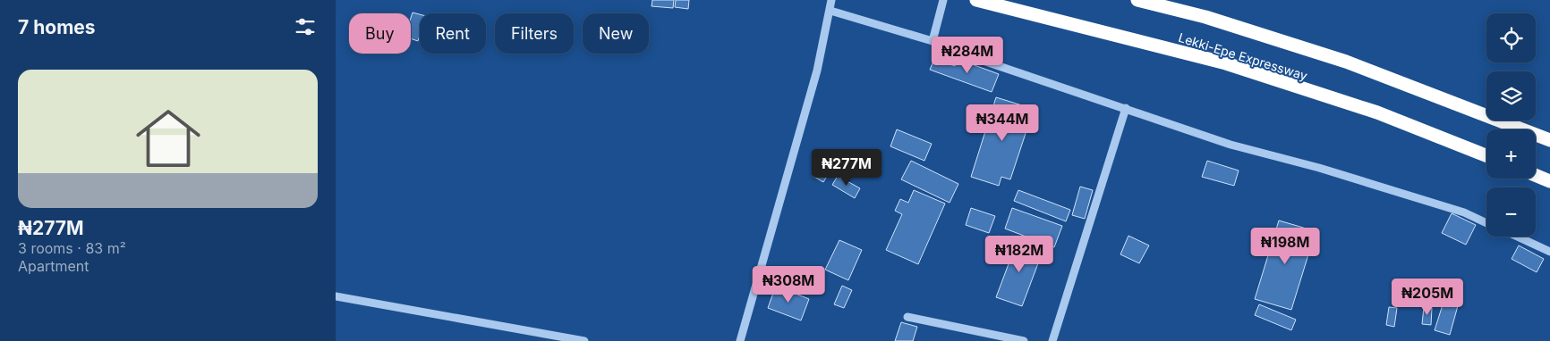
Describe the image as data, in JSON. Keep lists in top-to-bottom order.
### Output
{
  "streets": {
    "highway": ["Lekki-Epe Expressway"]
  },
  "page": {
    "heading": "7 homes",
    "map_buttons": ["+", "−"],
    "chip": [
      "Buy",
      "Rent",
      "Filters",
      "New"
    ],
    "price": [
      "₦284M",
      "₦344M",
      "₦277M",
      "₦198M",
      "₦182M",
      "₦308M",
      "₦205M"
    ],
    "list": [
      {
        "name": "₦277M",
        "note": "3 rooms · 83 m² · Apartment"
      }
    ]
  }
}
